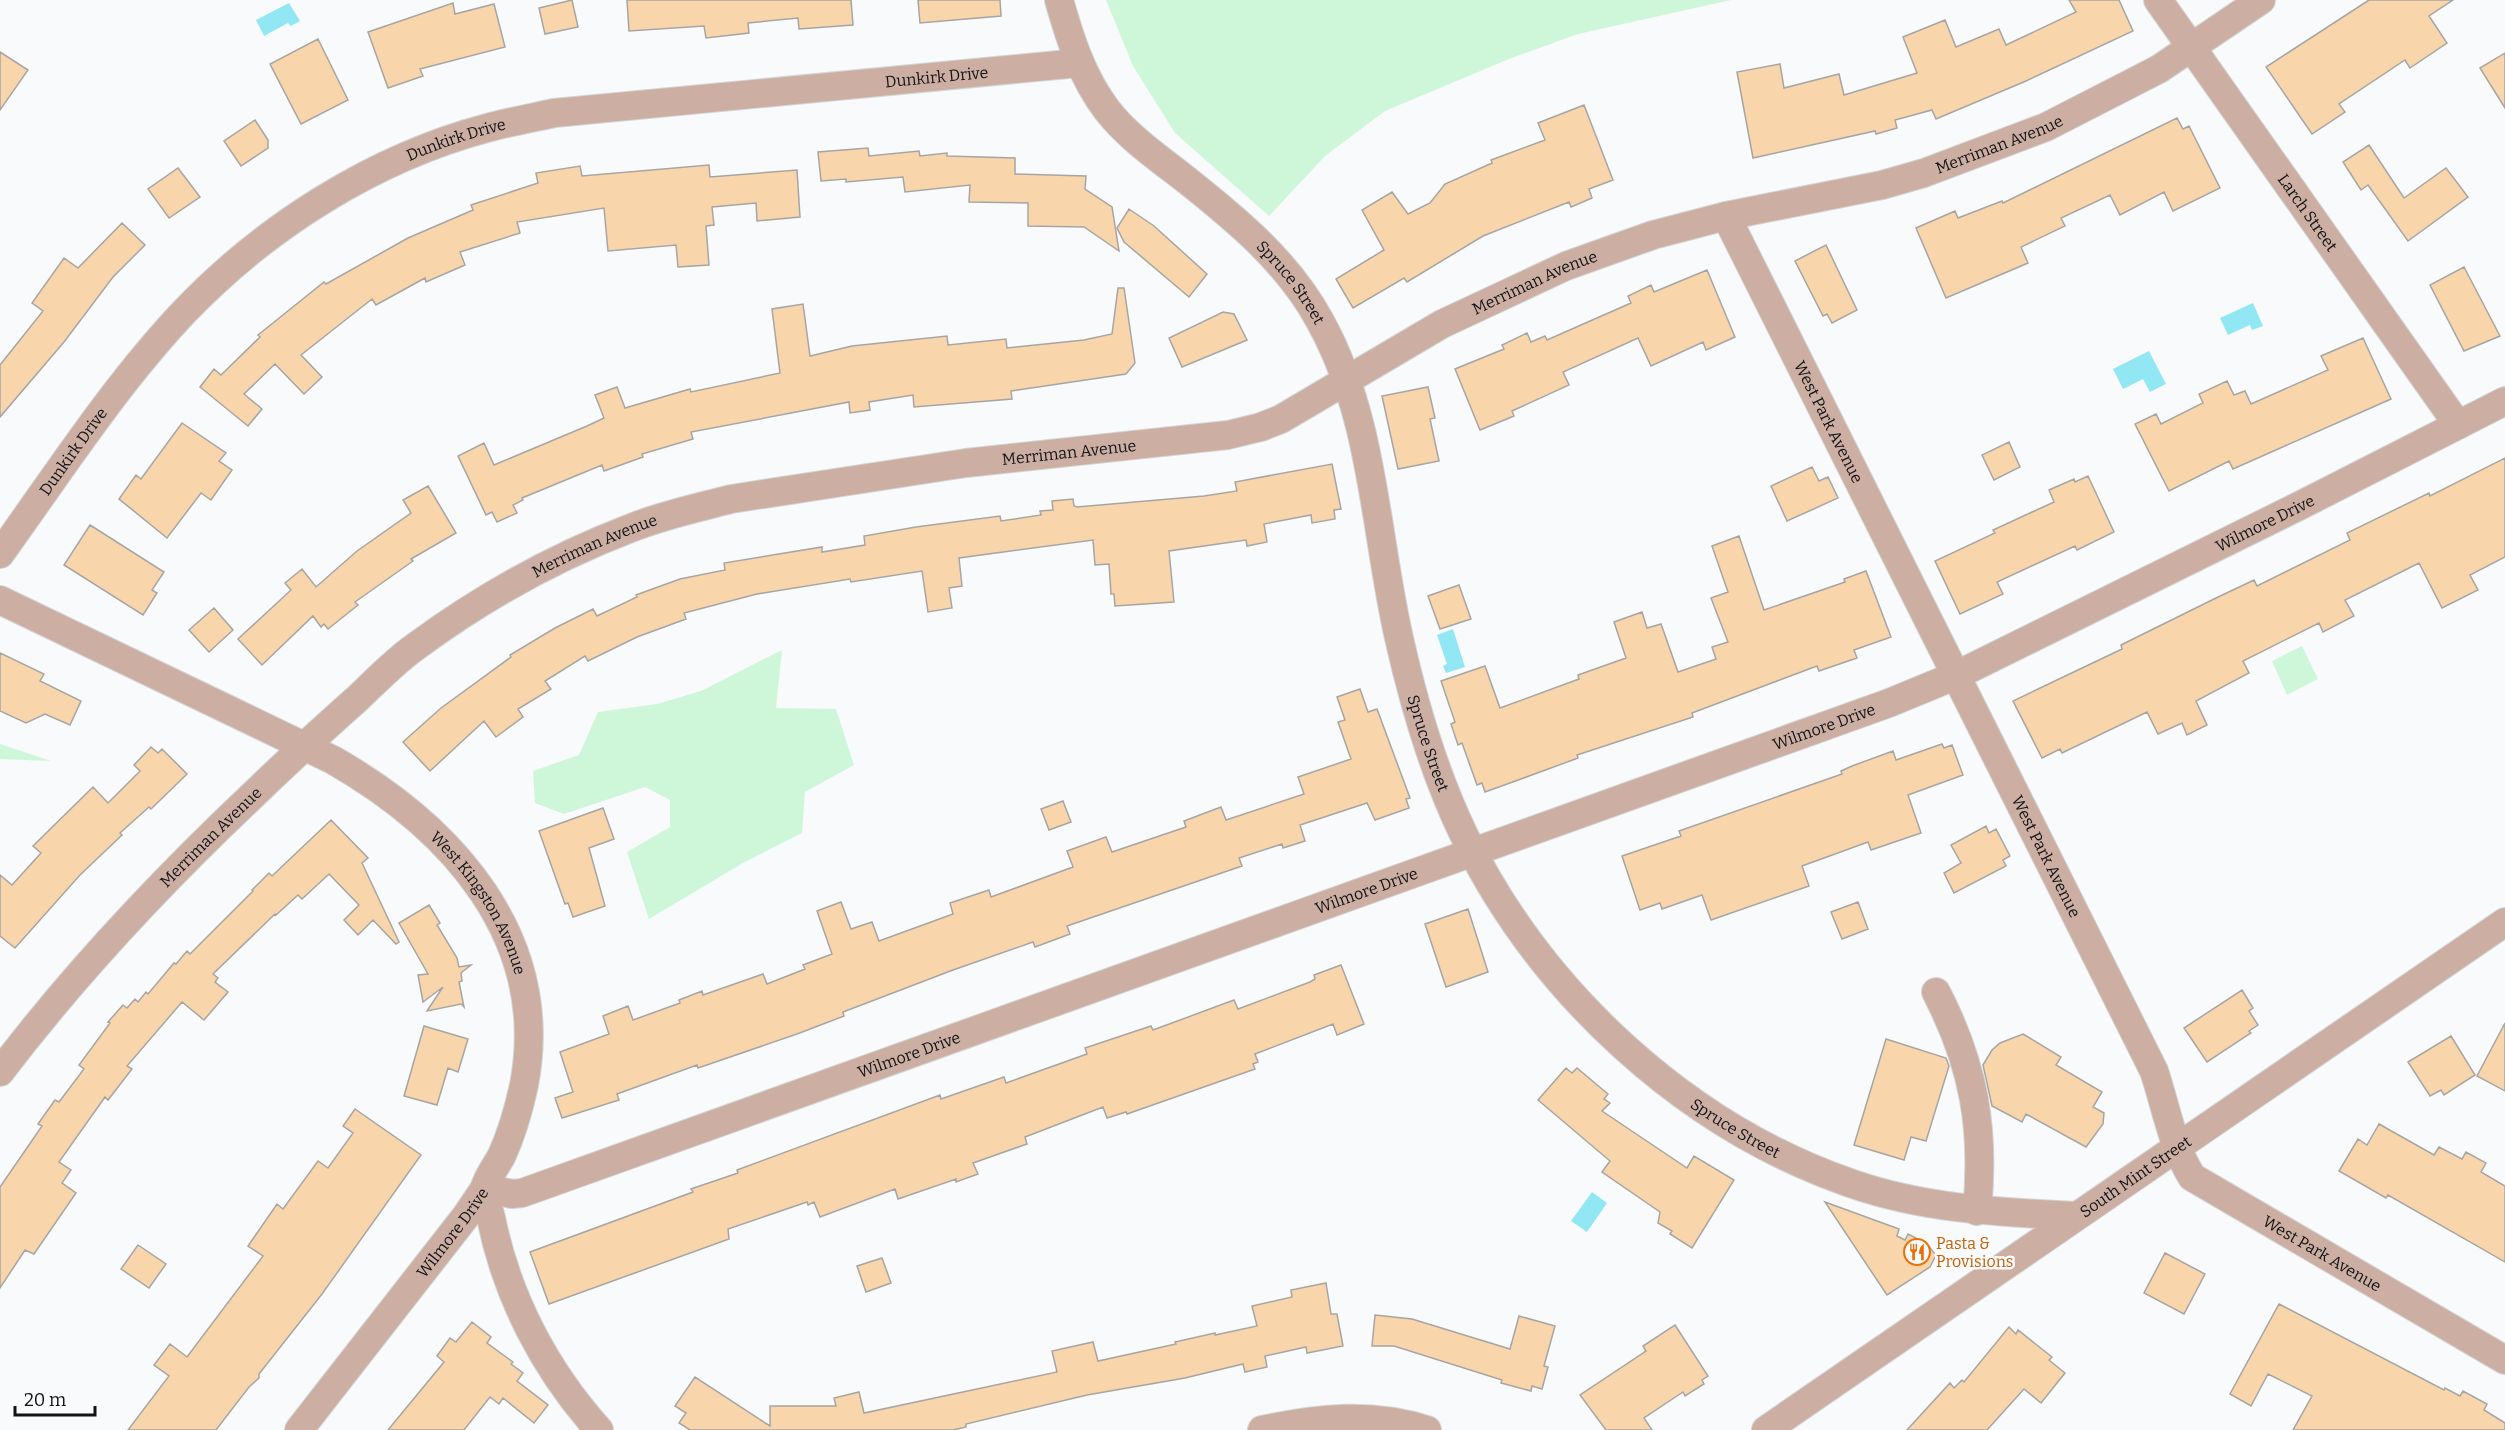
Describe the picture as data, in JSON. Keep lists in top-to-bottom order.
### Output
{
  "streets": {
    "street": [
      "Dunkirk Drive",
      "Merriman Avenue",
      "Larch Street",
      "Spruce Street",
      "West Park Avenue",
      "Wilmore Drive",
      "West Kingston Avenue",
      "South Mint Street"
    ]
  },
  "crossings": [
    ["Dunkirk Drive", "Spruce Street"],
    ["Merriman Avenue", "Larch Street"],
    ["Merriman Avenue", "Spruce Street"],
    ["Merriman Avenue", "West Park Avenue"],
    ["Merriman Avenue", "West Kingston Avenue"],
    ["Larch Street", "Wilmore Drive"],
    ["Spruce Street", "Wilmore Drive"],
    ["Spruce Street", "South Mint Street"],
    ["West Park Avenue", "Wilmore Drive"],
    ["West Park Avenue", "South Mint Street"],
    ["Wilmore Drive", "West Kingston Avenue"]
  ],
  "places": {
    "restaurant": ["Pasta & Provisions"]
  },
  "scale_bar": "20 m"
}
